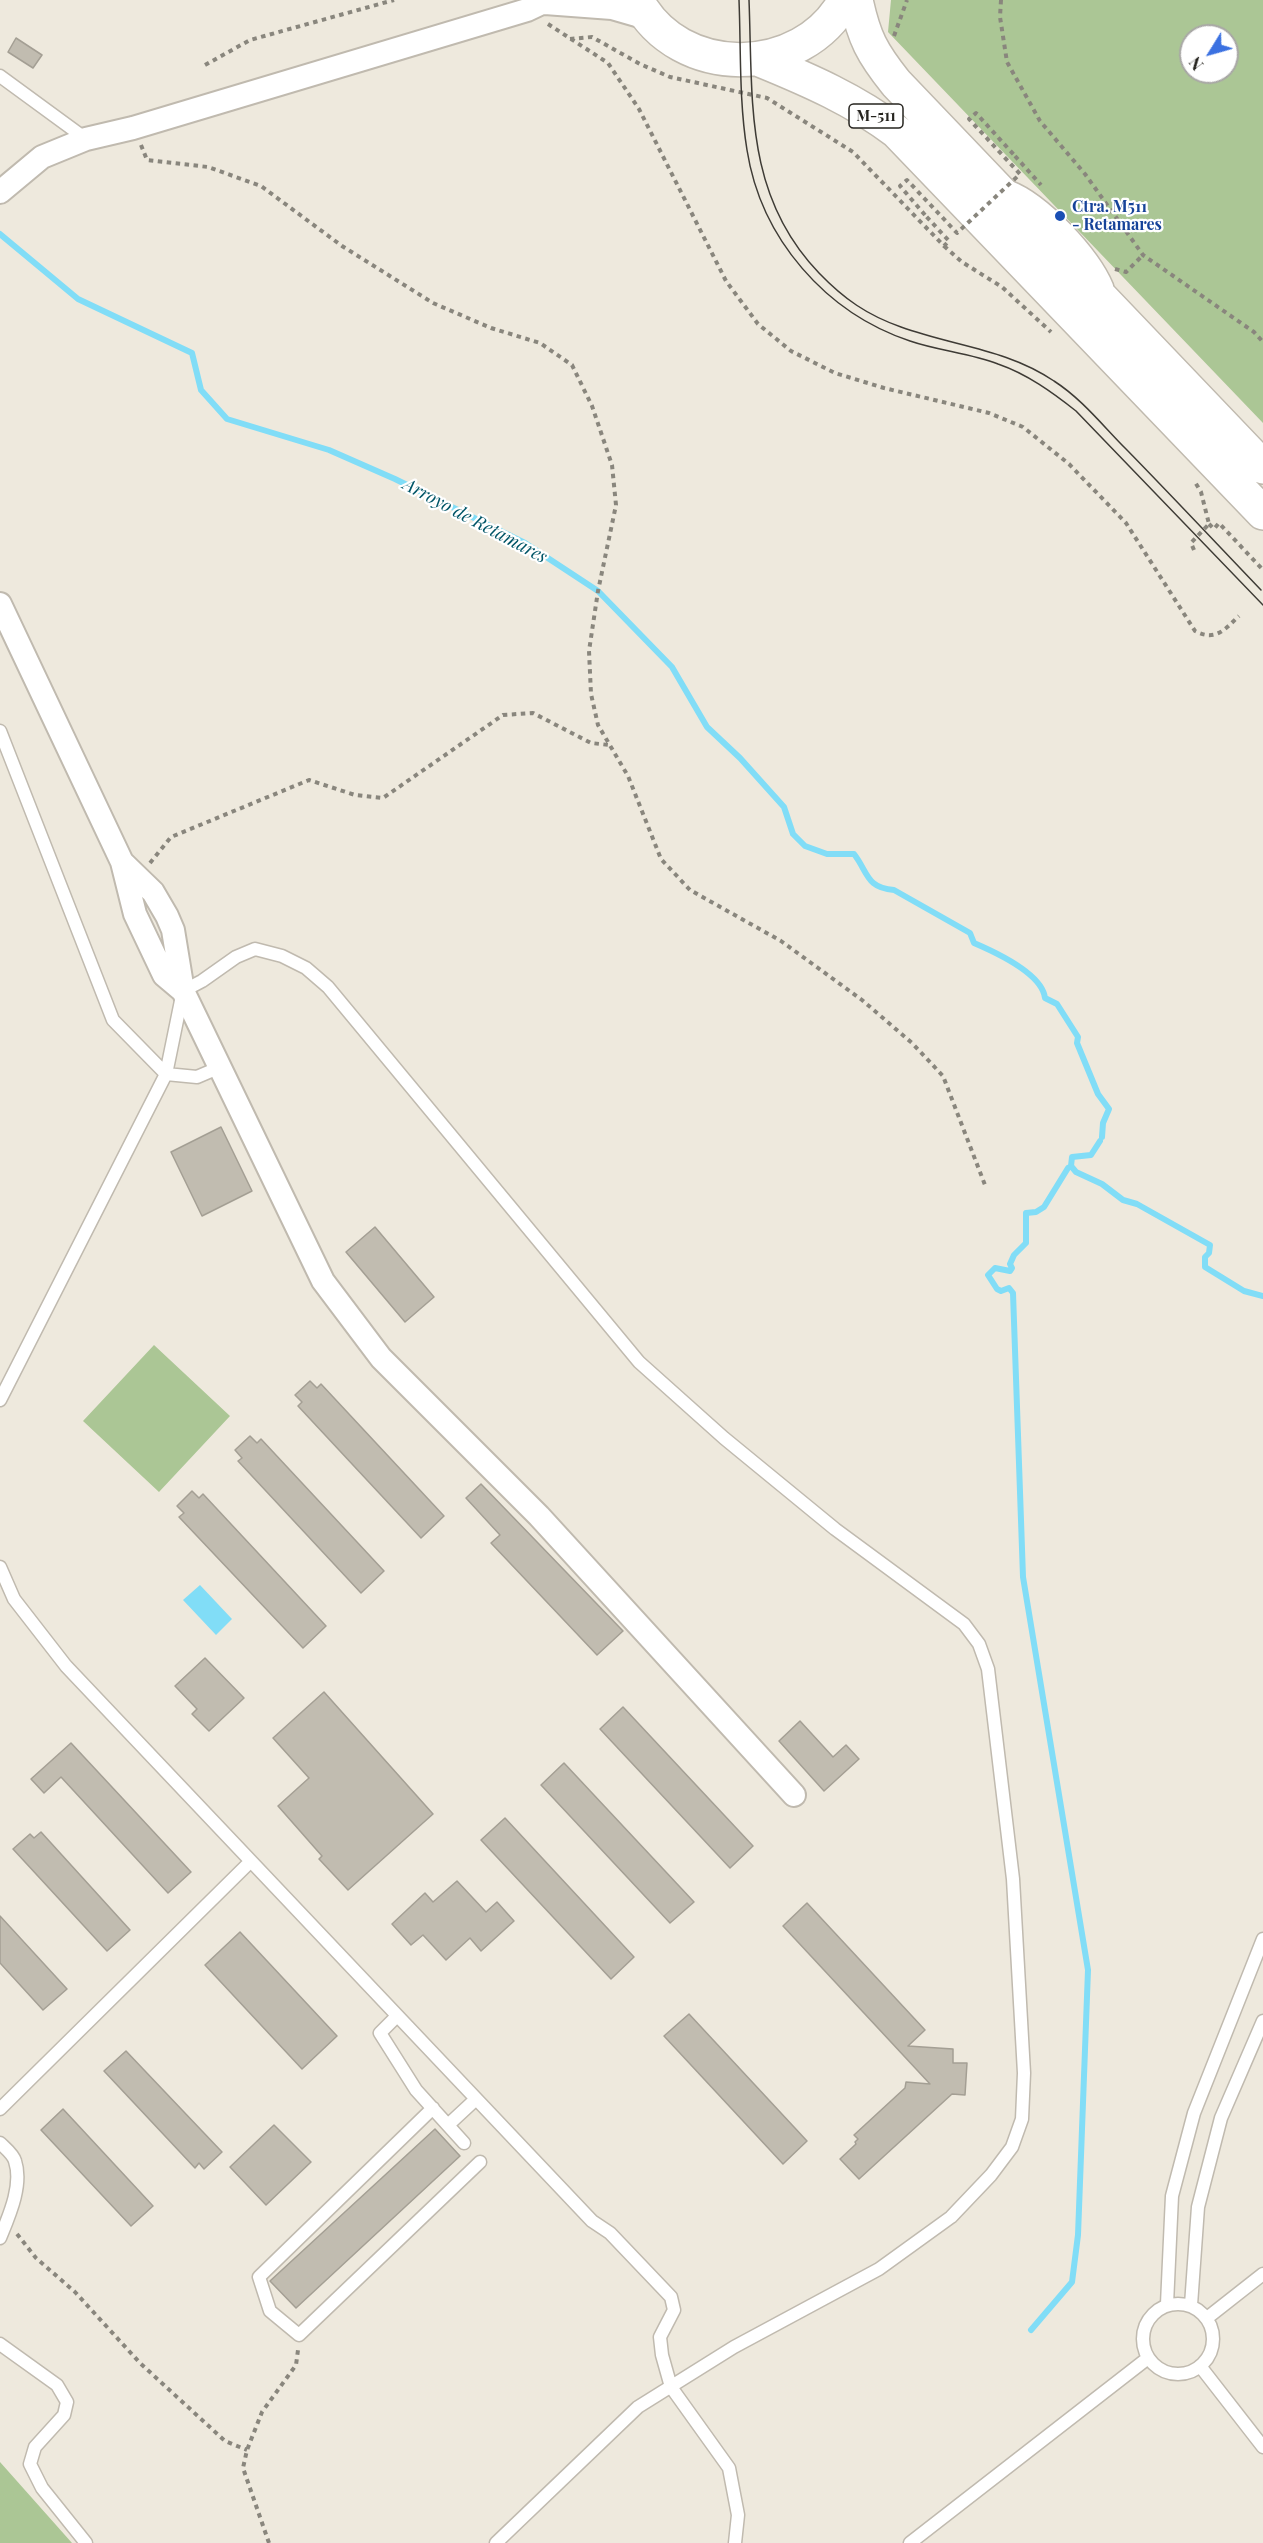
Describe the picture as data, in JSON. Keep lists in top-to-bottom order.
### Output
{
  "streets": {
    "highway": ["M-511"]
  },
  "water": ["Arroyo de Retamares"],
  "places": ["Ctra. M511 - Retamares"],
  "north": "bottom left"
}
